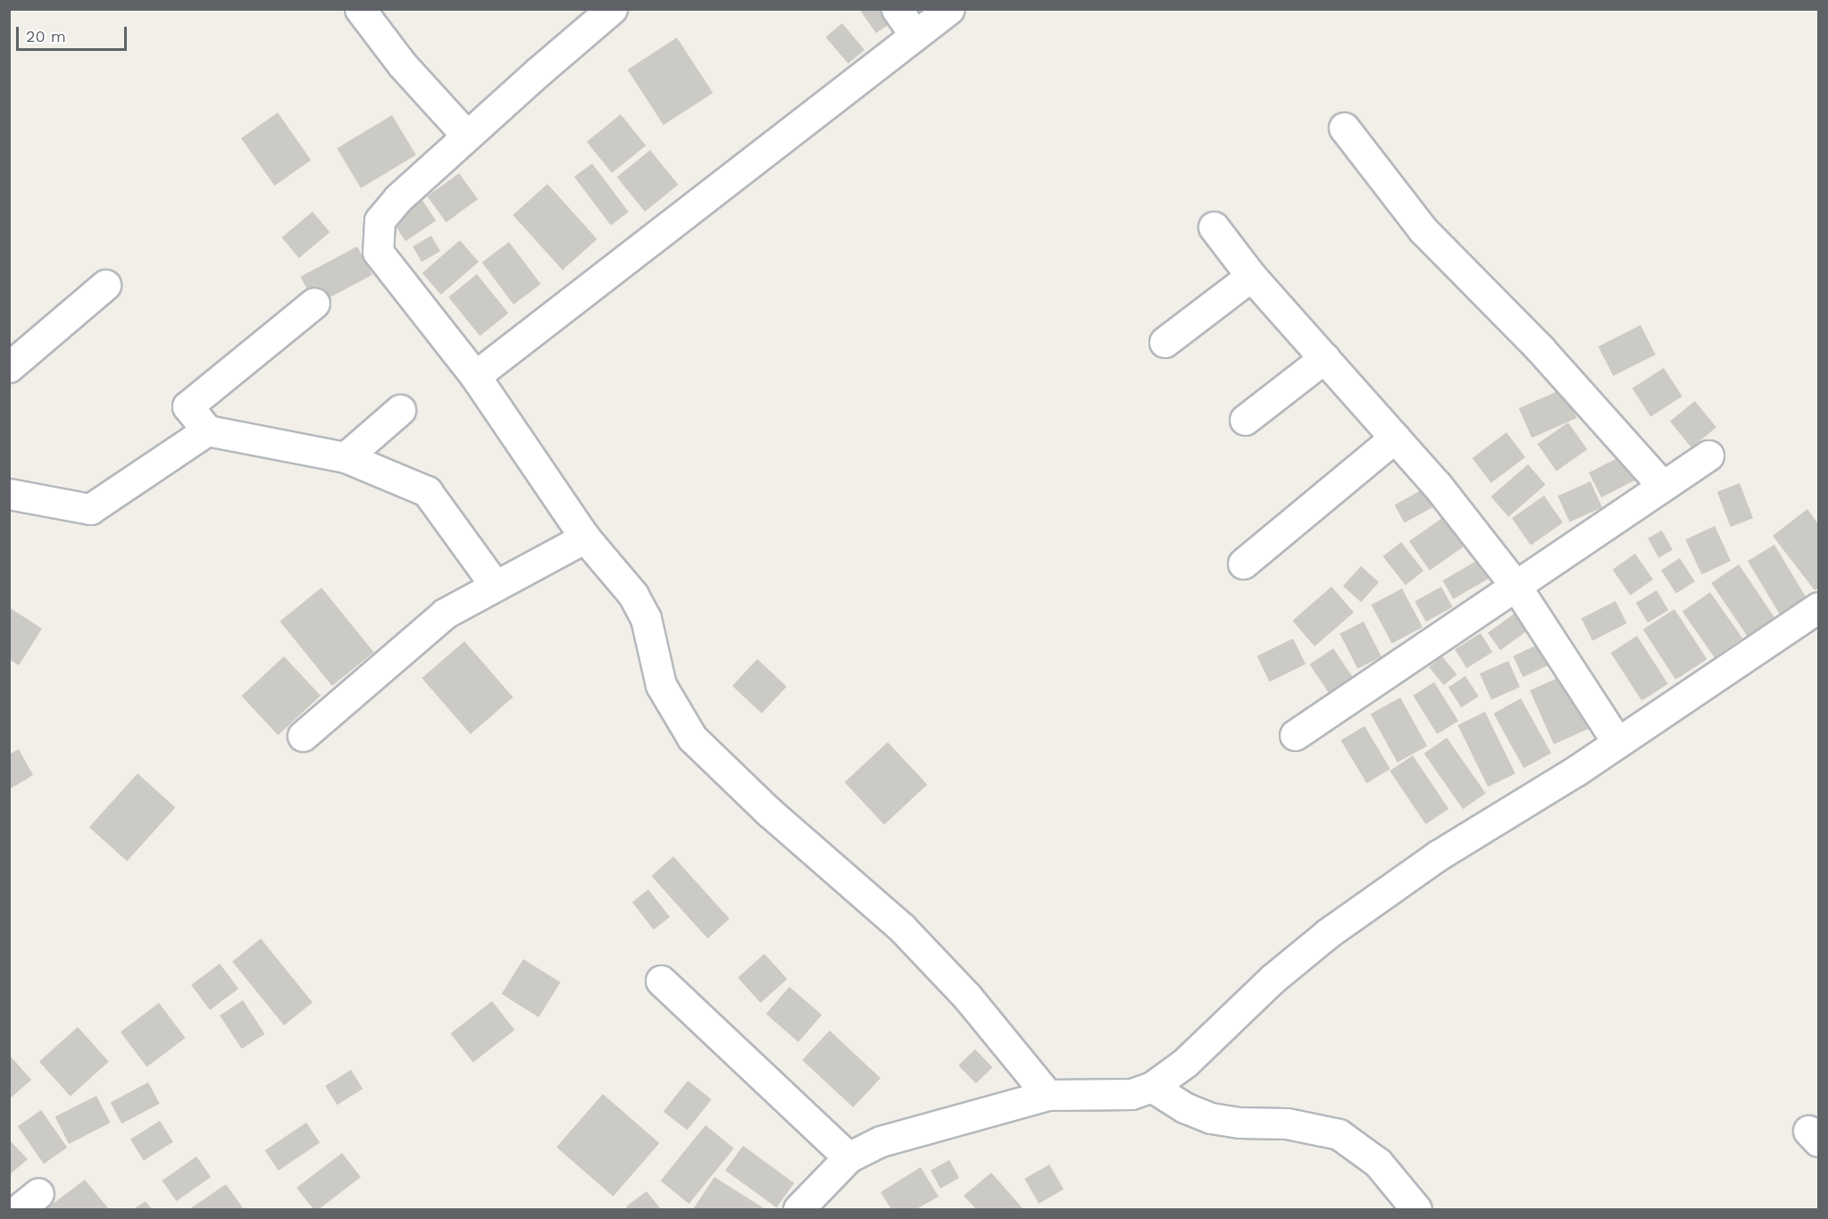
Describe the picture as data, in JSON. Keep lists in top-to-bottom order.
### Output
{
  "scale_bar": "20 m"
}
